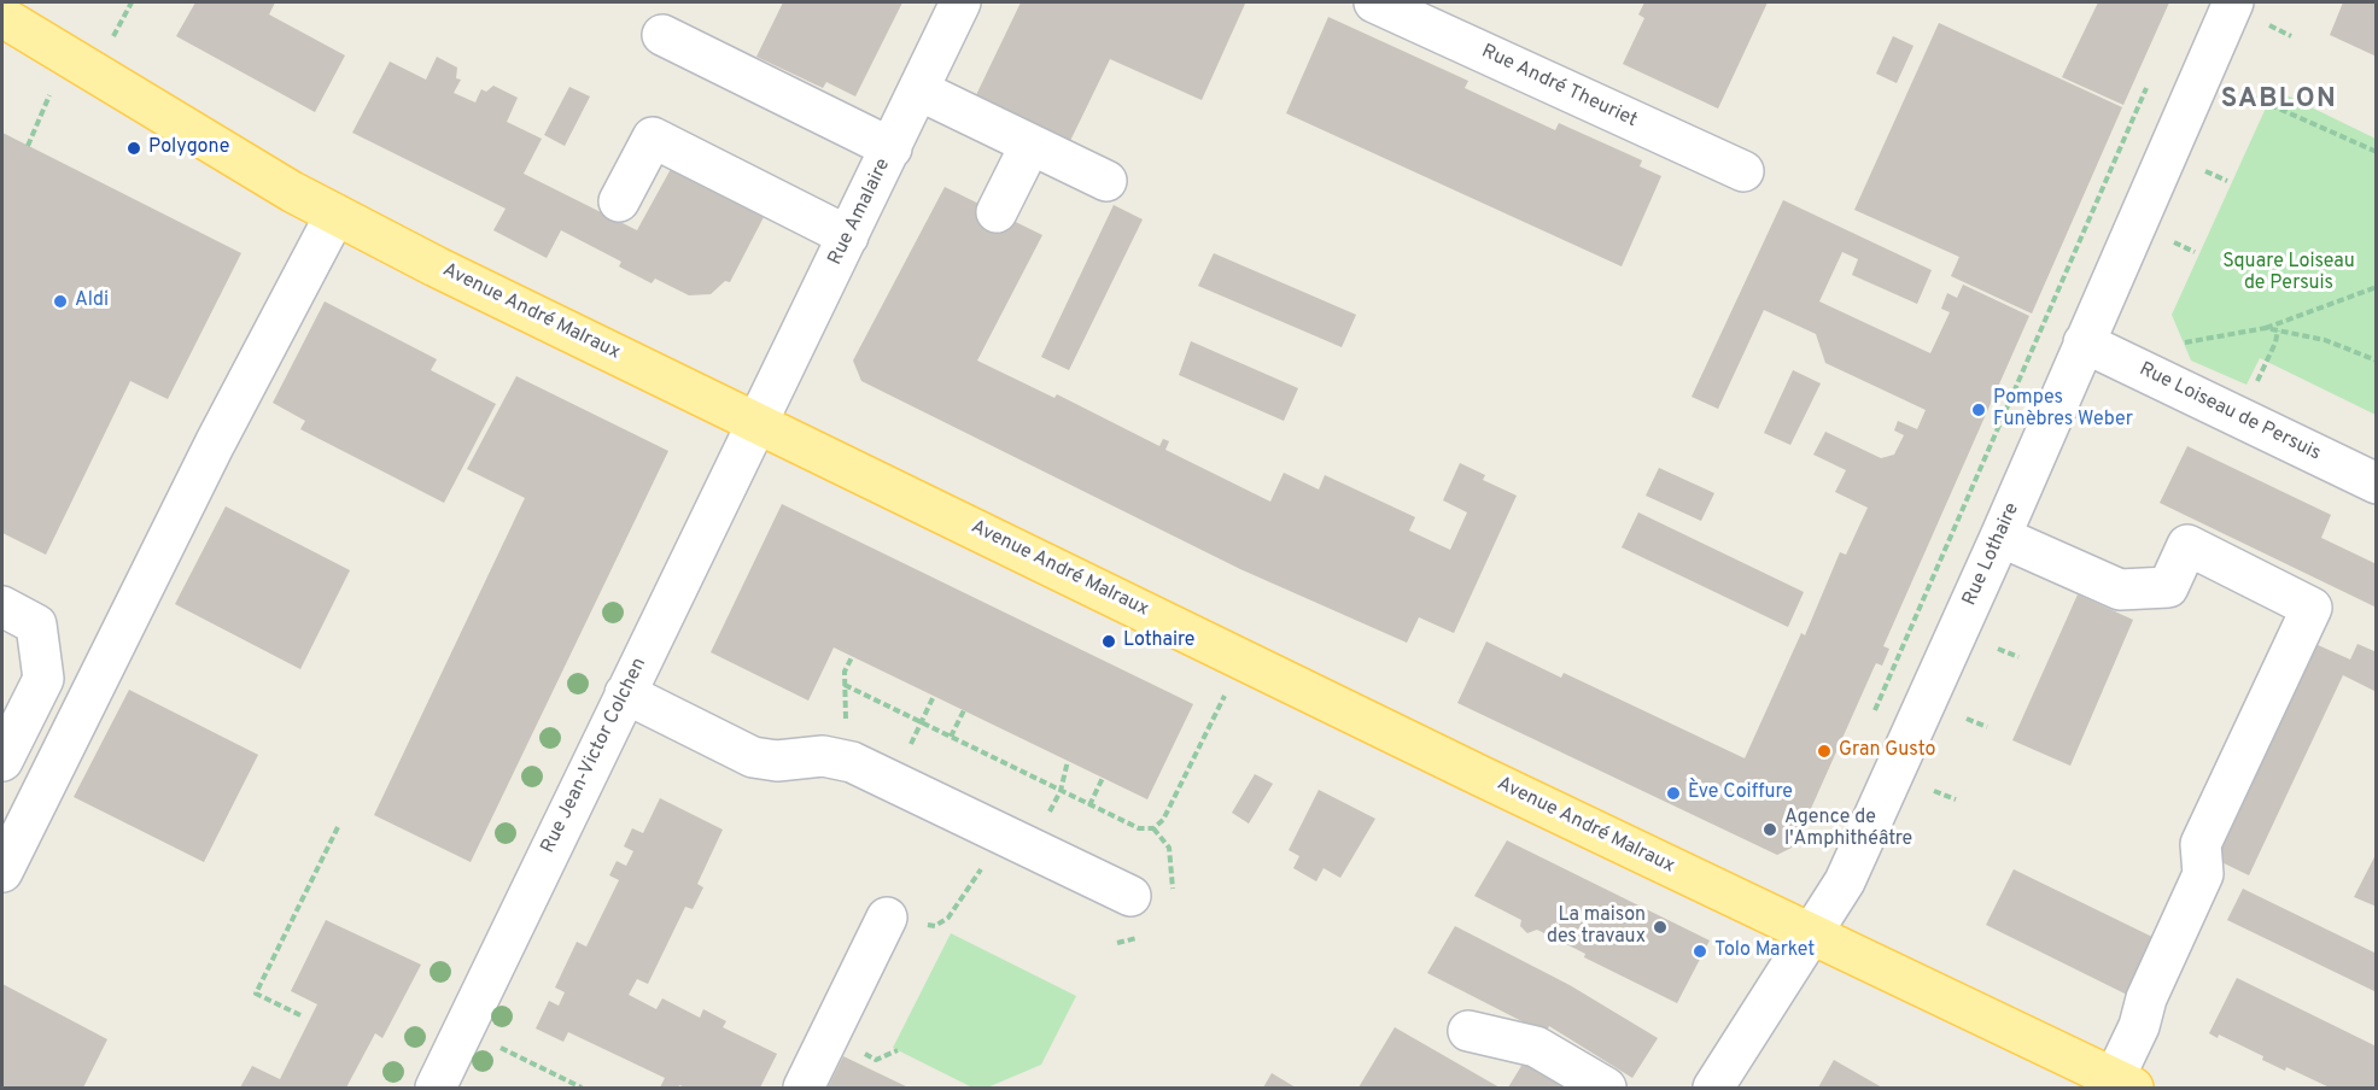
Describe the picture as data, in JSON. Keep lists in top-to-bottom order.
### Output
{
  "streets": {
    "main road": ["Avenue André Malraux"],
    "street": [
      "Rue André Theuriet",
      "Rue Amalaire",
      "Rue Loiseau de Persuis",
      "Rue Lothaire",
      "Rue Jean-Victor Colchen"
    ]
  },
  "crossings": [
    ["Rue Amalaire", "Avenue André Malraux"],
    ["Rue Amalaire", "Rue Jean-Victor Colchen"],
    ["Avenue André Malraux", "Rue Lothaire"],
    ["Avenue André Malraux", "Rue Jean-Victor Colchen"],
    ["Rue Loiseau de Persuis", "Rue Lothaire"]
  ],
  "districts": ["SABLON"],
  "parks": ["Square Loiseau de Persuis"],
  "places": [
    "Polygone",
    "Aldi",
    "Pompes Funèbres Weber",
    "Lothaire",
    "Gran Gusto",
    "Ève Coiffure",
    "Agence de l'Amphithéâtre",
    "La maison des travaux",
    "Tolo Market"
  ]
}
